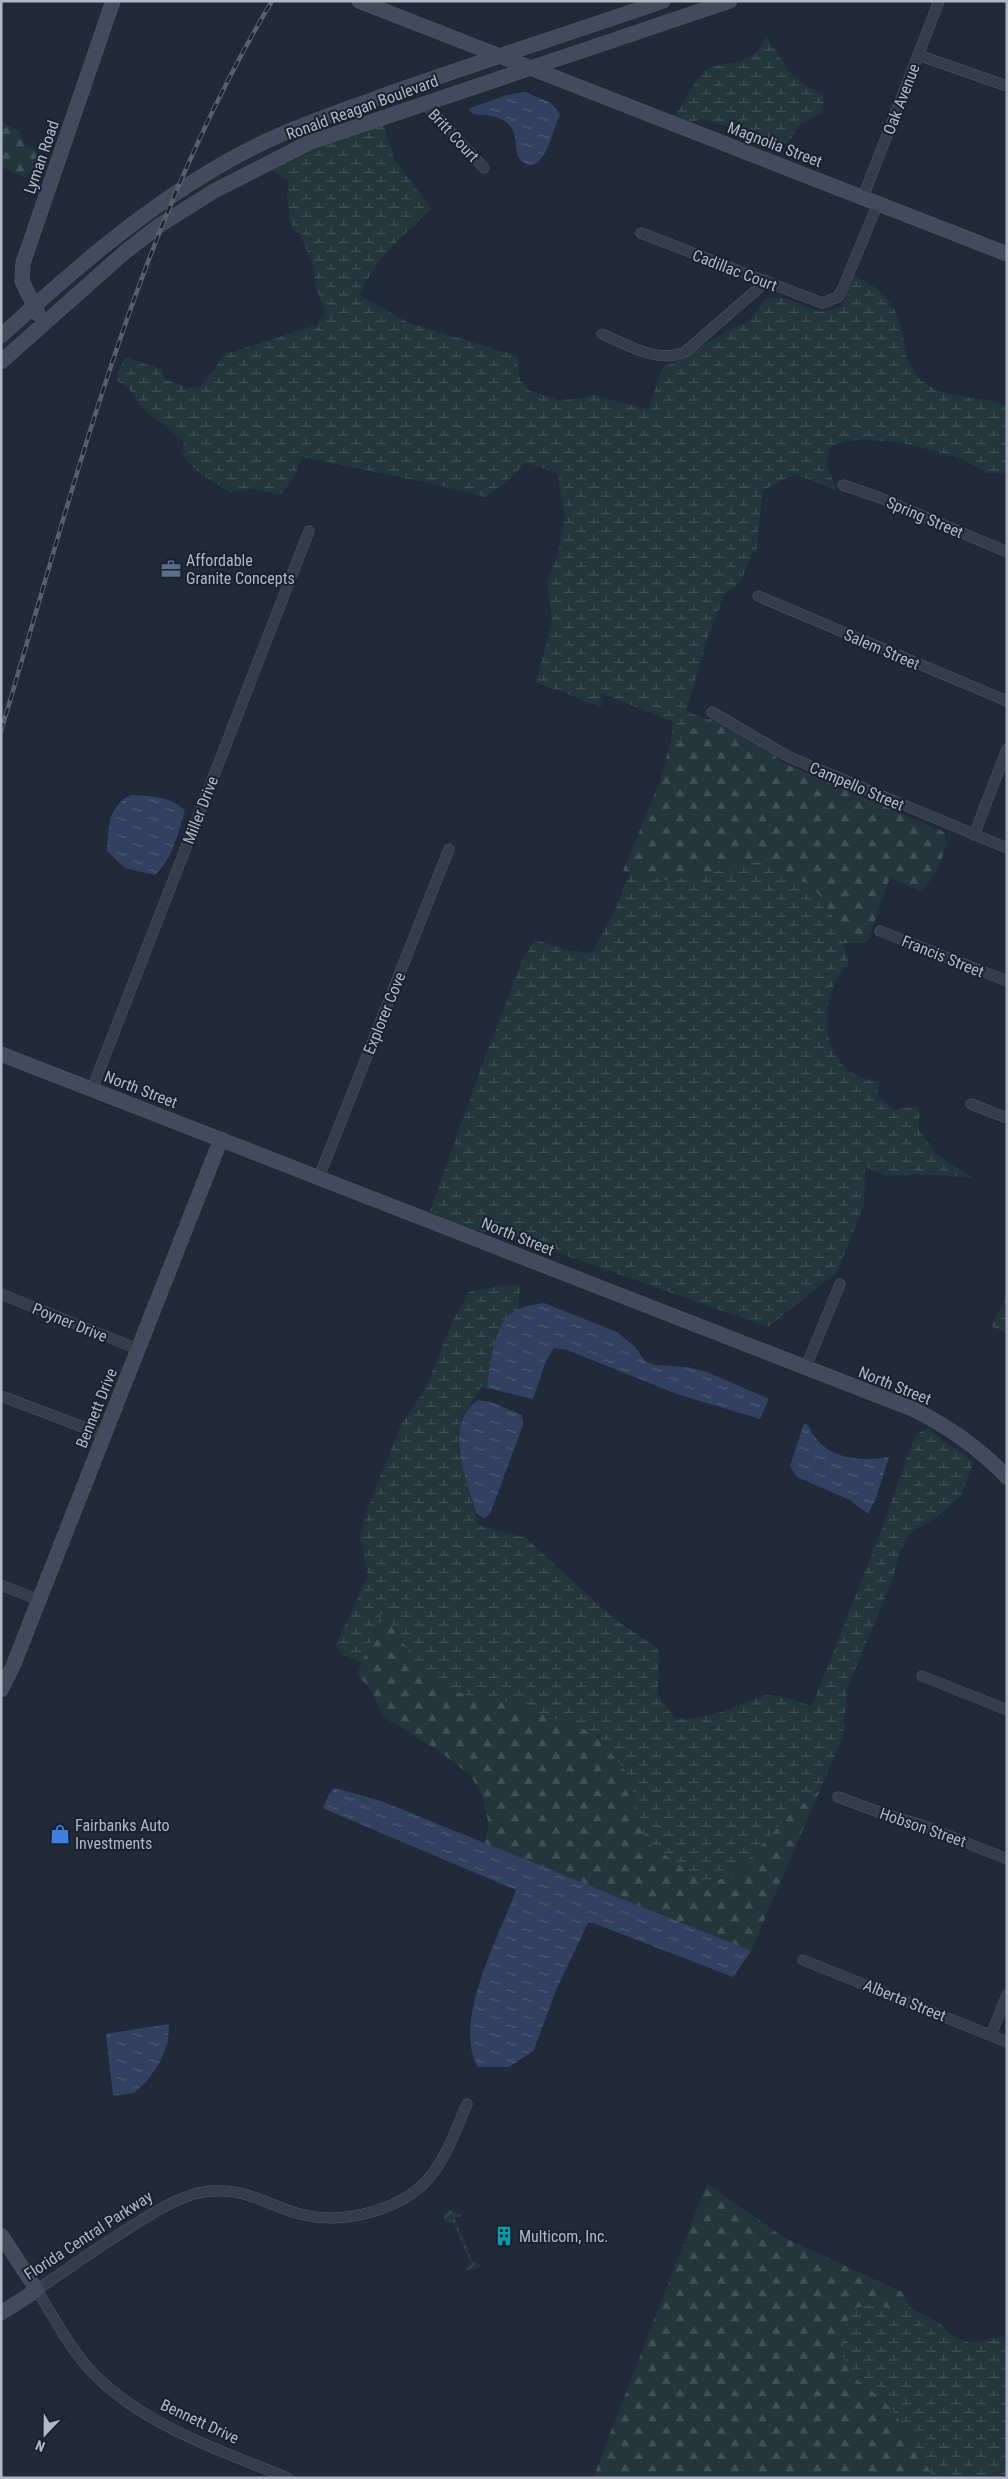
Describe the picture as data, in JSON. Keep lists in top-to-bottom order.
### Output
{
  "streets": {
    "street": [
      "Oak Avenue",
      "Ronald Reagan Boulevard",
      "Britt Court",
      "Magnolia Street",
      "Lyman Road",
      "Cadillac Court",
      "Spring Street",
      "Salem Street",
      "Campello Street",
      "Miller Drive",
      "Francis Street",
      "Explorer Cove",
      "North Street",
      "Poyner Drive",
      "Bennett Drive",
      "Hobson Street",
      "Alberta Street",
      "Florida Central Parkway"
    ]
  },
  "crossings": [
    ["Oak Avenue", "Magnolia Street"],
    ["Ronald Reagan Boulevard", "Britt Court"],
    ["Ronald Reagan Boulevard", "Magnolia Street"],
    ["Ronald Reagan Boulevard", "Lyman Road"],
    ["Magnolia Street", "Cadillac Court"],
    ["Miller Drive", "North Street"],
    ["Explorer Cove", "North Street"],
    ["North Street", "Bennett Drive"],
    ["Poyner Drive", "Bennett Drive"],
    ["Bennett Drive", "Florida Central Parkway"]
  ],
  "places": {
    "office": ["Affordable Granite Concepts"],
    "shop": ["Fairbanks Auto Investments"],
    "building": ["Multicom, Inc."]
  },
  "north": "bottom"
}
